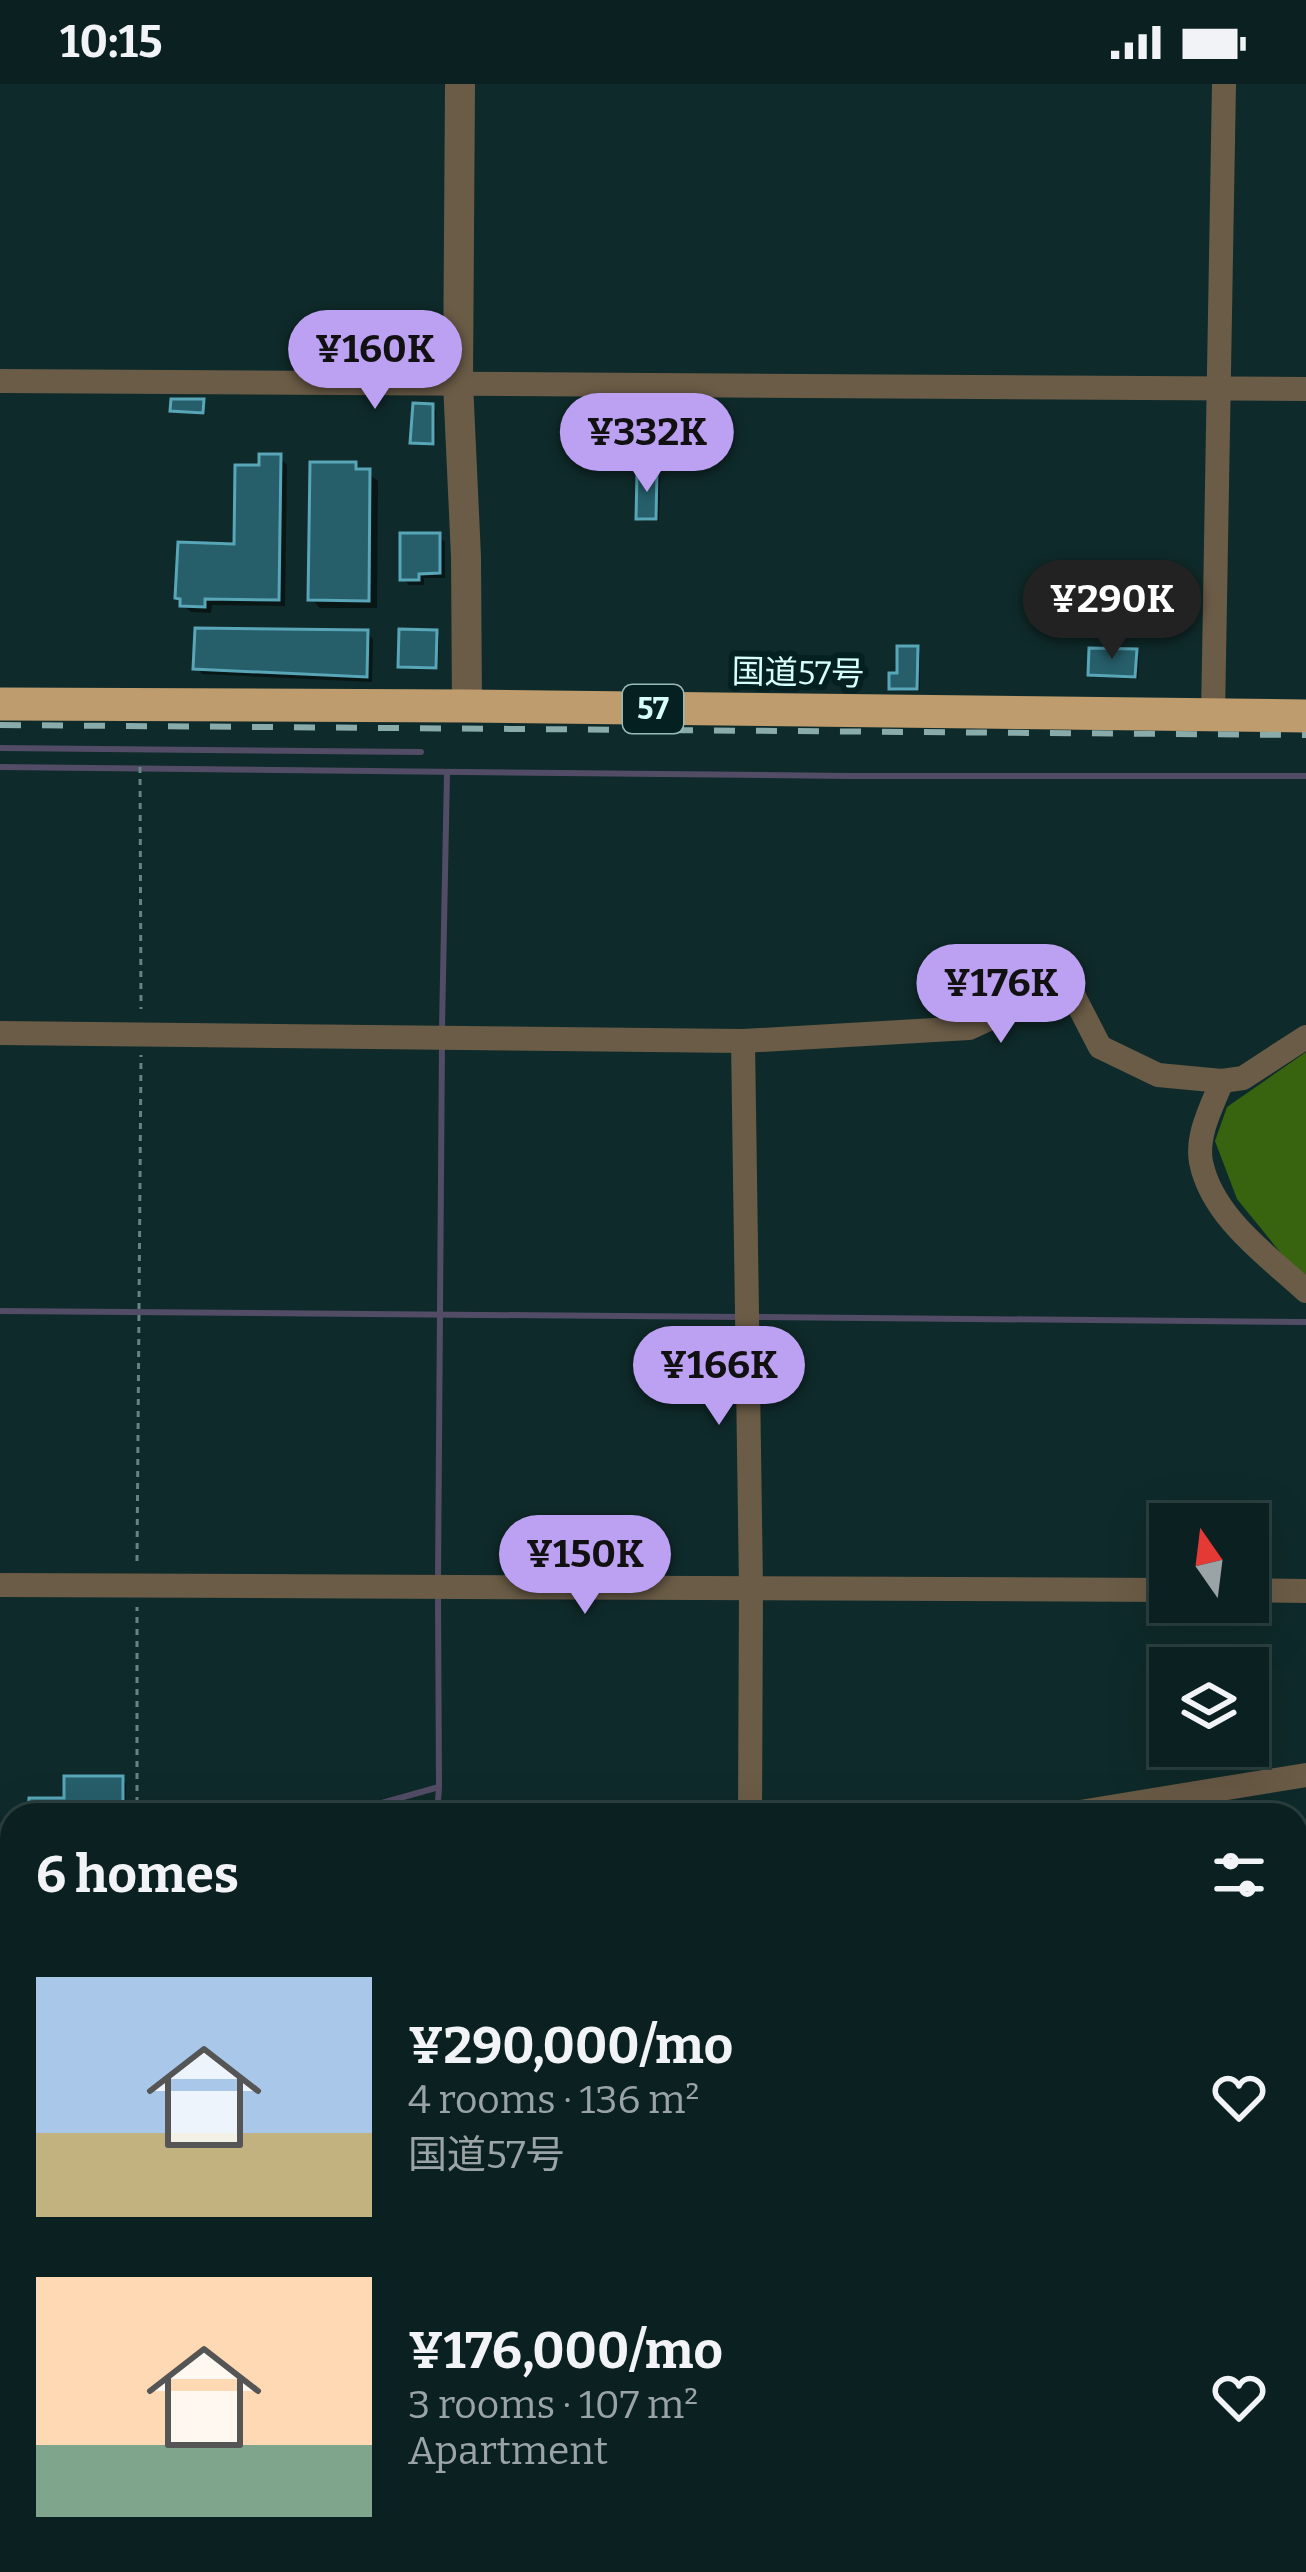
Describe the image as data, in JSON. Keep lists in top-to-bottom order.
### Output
{
  "streets": {
    "highway": ["国道57号", "57"]
  },
  "north": "top",
  "page": {
    "status": "10:15",
    "price": [
      "¥160K",
      "¥332K",
      "¥290K",
      "¥176K",
      "¥166K",
      "¥150K"
    ],
    "heading": "6 homes",
    "list": [
      {
        "name": "¥290,000/mo",
        "note": "4 rooms · 136 m² · 国道57号"
      },
      {
        "name": "¥176,000/mo",
        "note": "3 rooms · 107 m² · Apartment"
      }
    ]
  }
}
